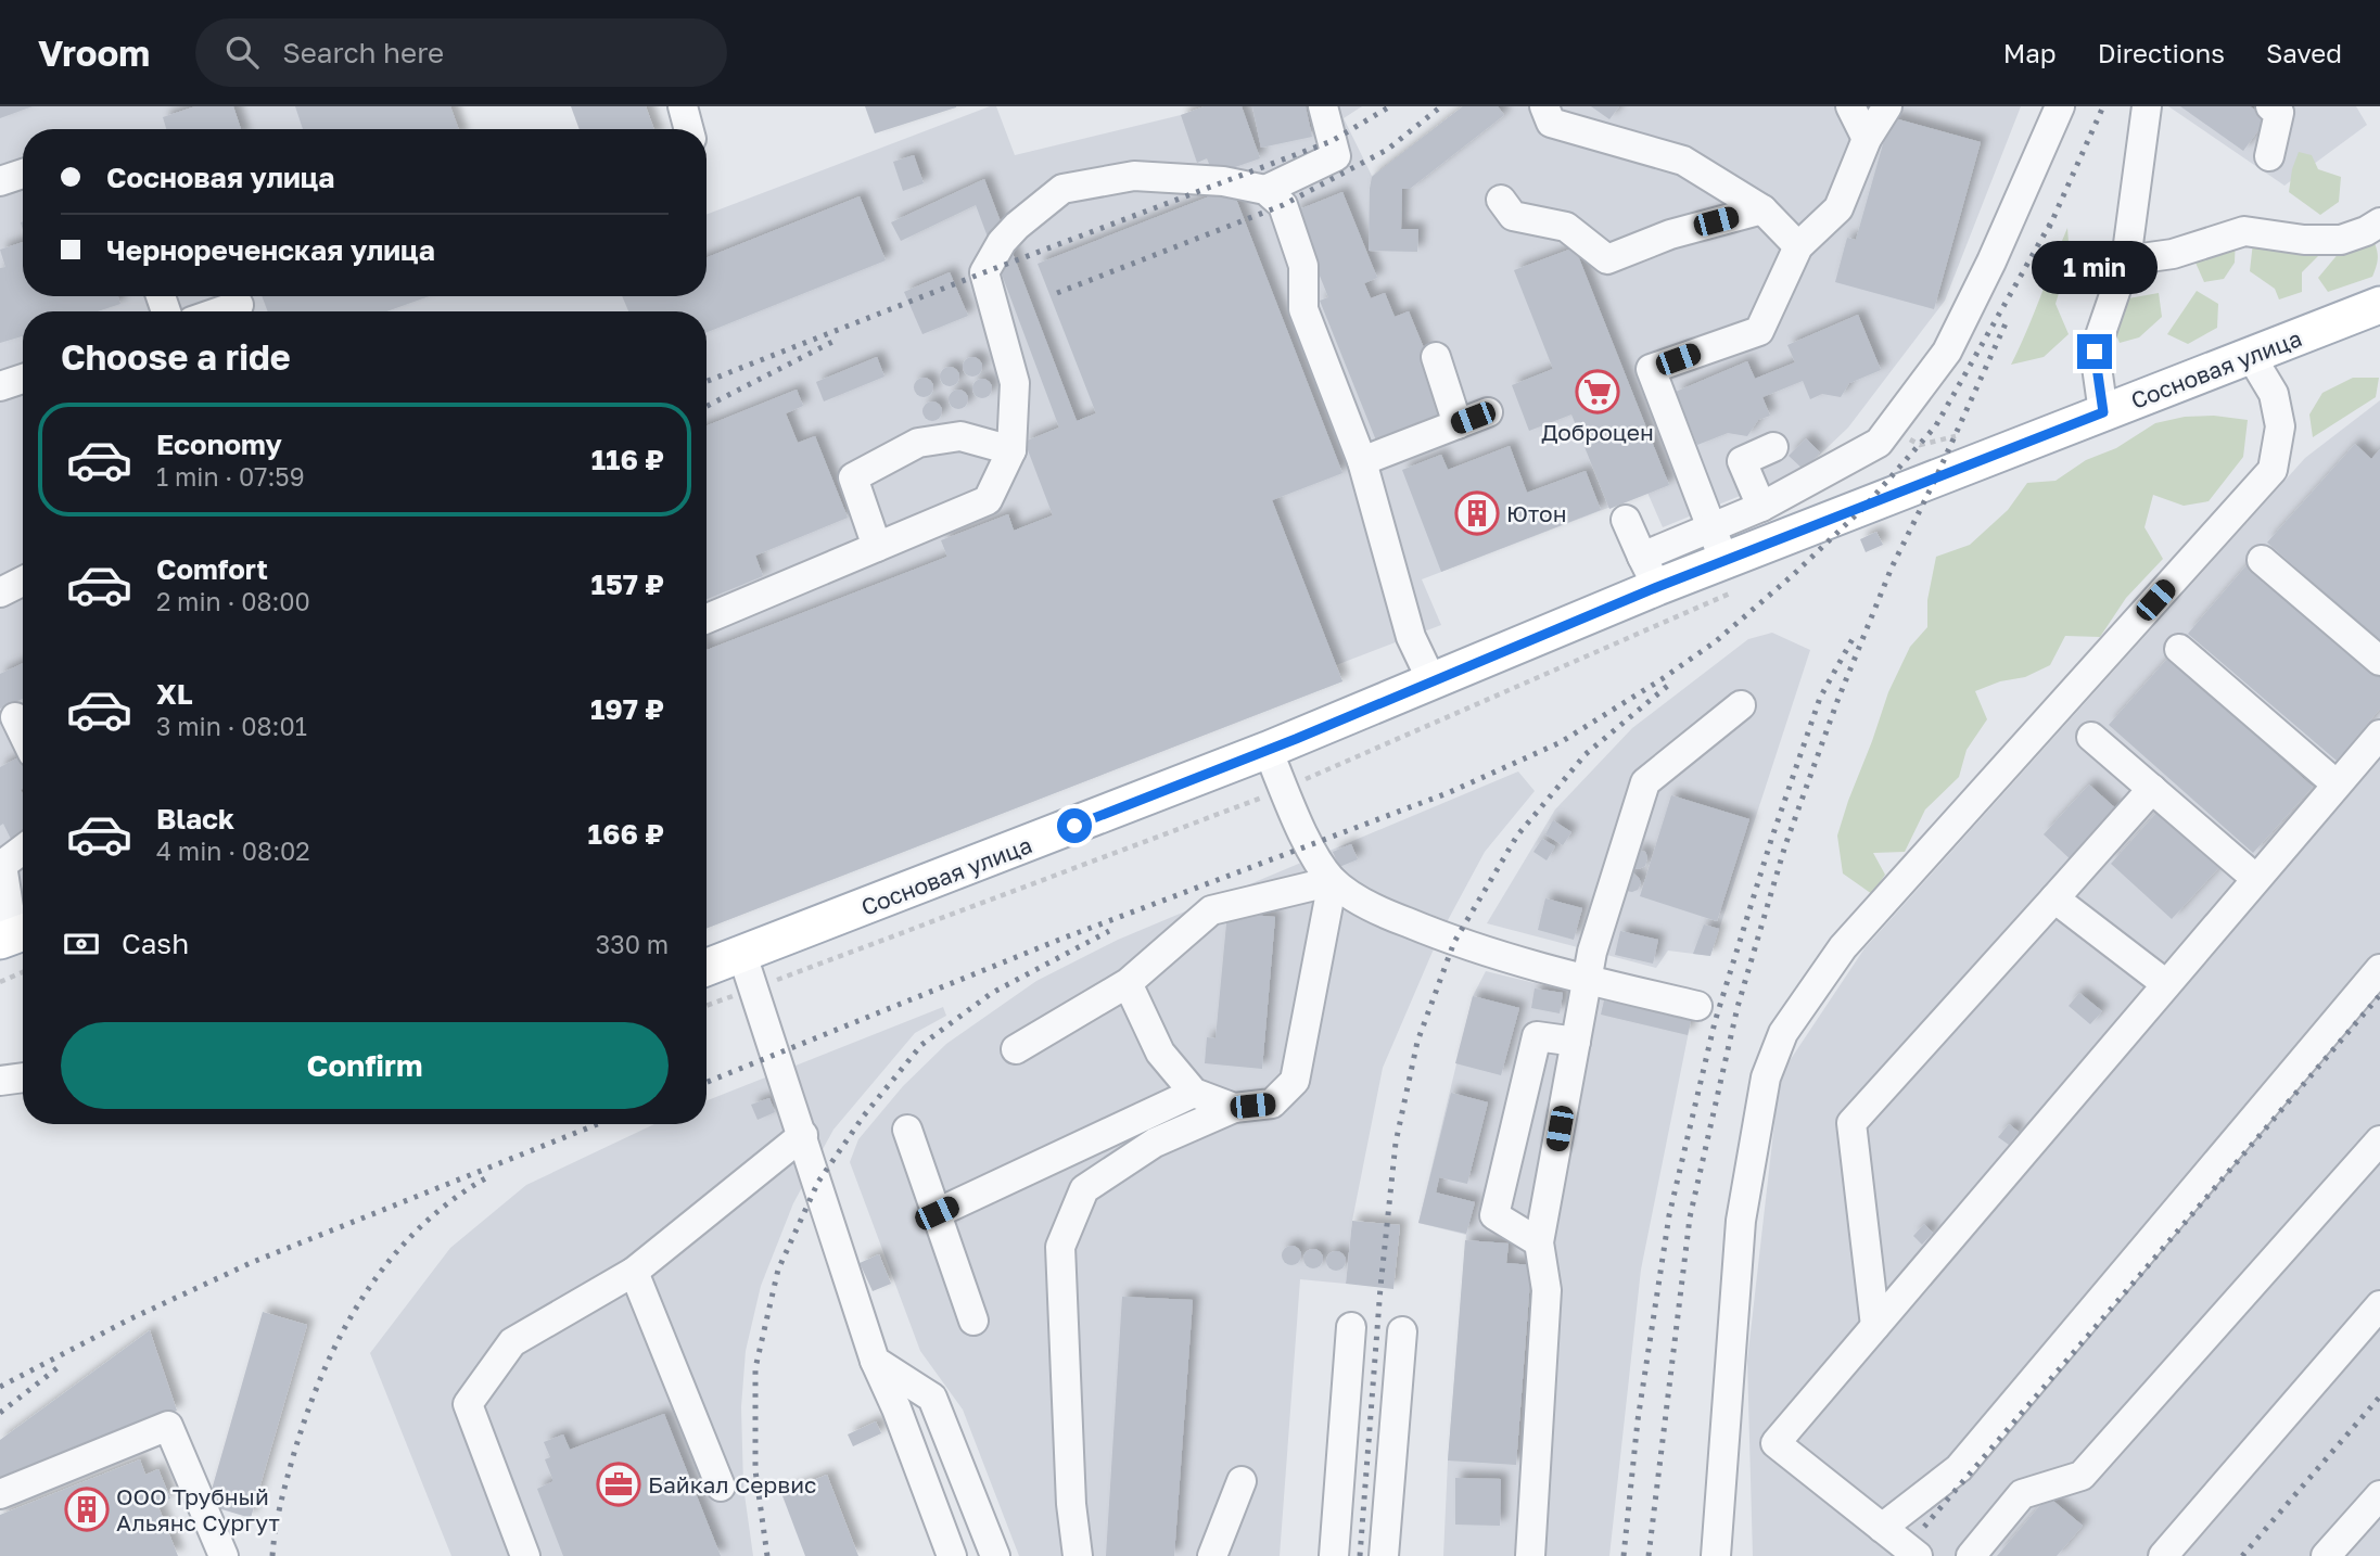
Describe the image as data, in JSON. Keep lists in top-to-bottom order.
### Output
{
  "streets": {
    "main road": ["Сосновая улица"]
  },
  "places": {
    "supermarket": ["Доброцен"],
    "building": ["Ютон", "ООО Трубный Альянс Сургут"],
    "office": ["Байкал Сервис"]
  },
  "page": {
    "header": "Vroom",
    "search": "Search here",
    "nav": ["Map", "Directions", "Saved"],
    "banner": ["Сосновая улица", "Чернореченская улица"],
    "bubble": "1 min",
    "heading": "Choose a ride",
    "list": [
      {
        "name": "Economy",
        "note": "1 min · 07:59",
        "value": "116 ₽"
      },
      {
        "name": "Comfort",
        "note": "2 min · 08:00",
        "value": "157 ₽"
      },
      {
        "name": "XL",
        "note": "3 min · 08:01",
        "value": "197 ₽"
      },
      {
        "name": "Black",
        "note": "4 min · 08:02",
        "value": "166 ₽"
      }
    ],
    "pay": ["Cash", "330 m"],
    "buttons": "Confirm"
  }
}
